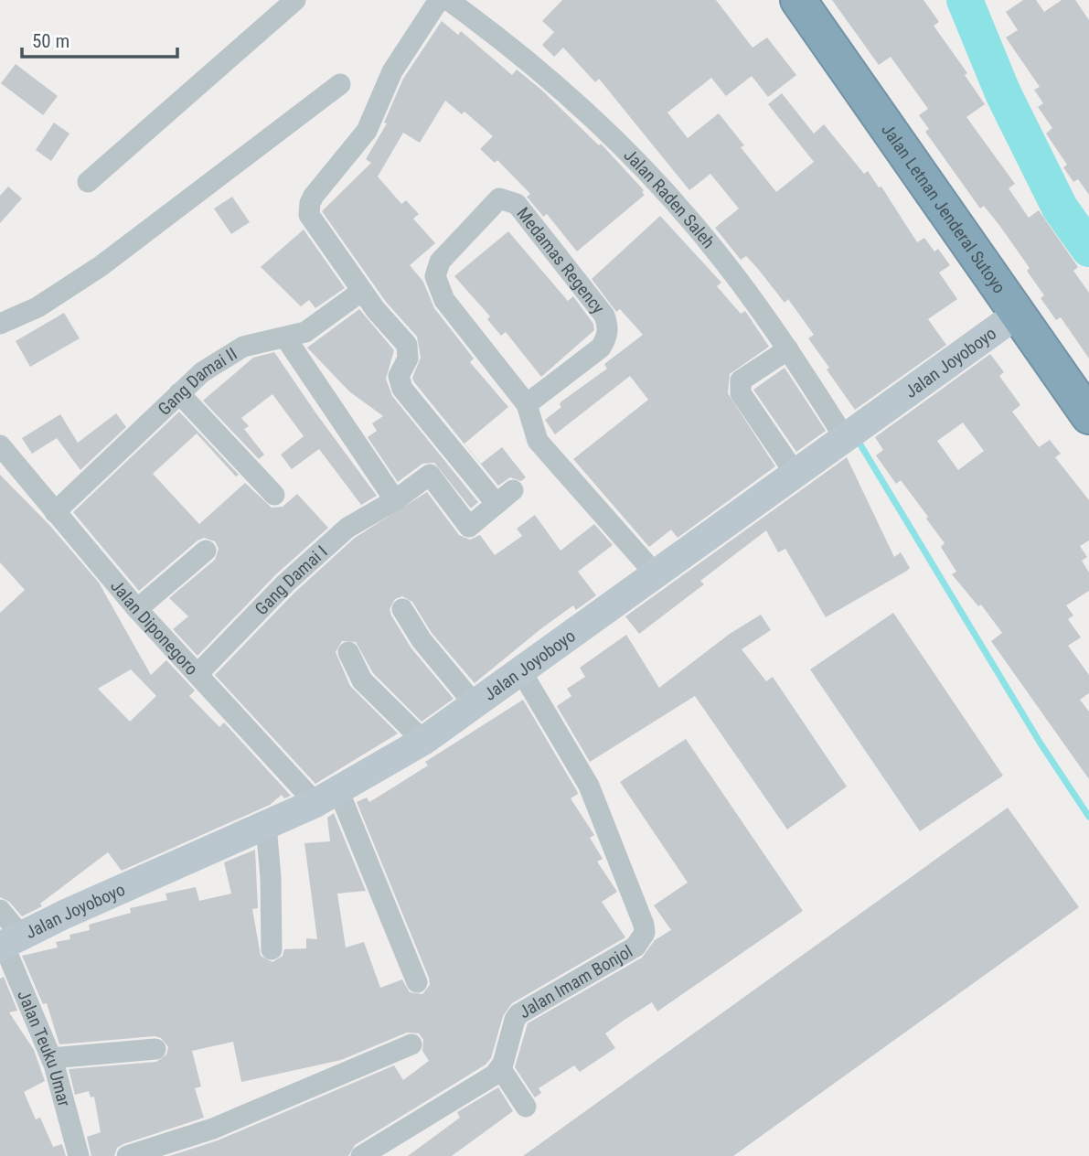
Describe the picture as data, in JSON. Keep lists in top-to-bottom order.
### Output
{
  "streets": {
    "highway": ["Jalan Letnan Jenderal Sutoyo"],
    "street": [
      "Jalan Raden Saleh",
      "Medamas Regency",
      "Jalan Joyoboyo",
      "Gang Damai II",
      "Gang Damai I",
      "Jalan Diponegoro",
      "Jalan Imam Bonjol",
      "Jalan Teuku Umar"
    ]
  },
  "crossings": [
    ["Jalan Raden Saleh", "Jalan Joyoboyo"],
    ["Jalan Letnan Jenderal Sutoyo", "Jalan Joyoboyo"],
    ["Medamas Regency", "Jalan Joyoboyo"],
    ["Jalan Joyoboyo", "Jalan Diponegoro"],
    ["Jalan Joyoboyo", "Jalan Imam Bonjol"],
    ["Jalan Joyoboyo", "Jalan Teuku Umar"],
    ["Gang Damai II", "Jalan Diponegoro"],
    ["Gang Damai I", "Jalan Diponegoro"]
  ],
  "scale_bar": "50 m"
}
